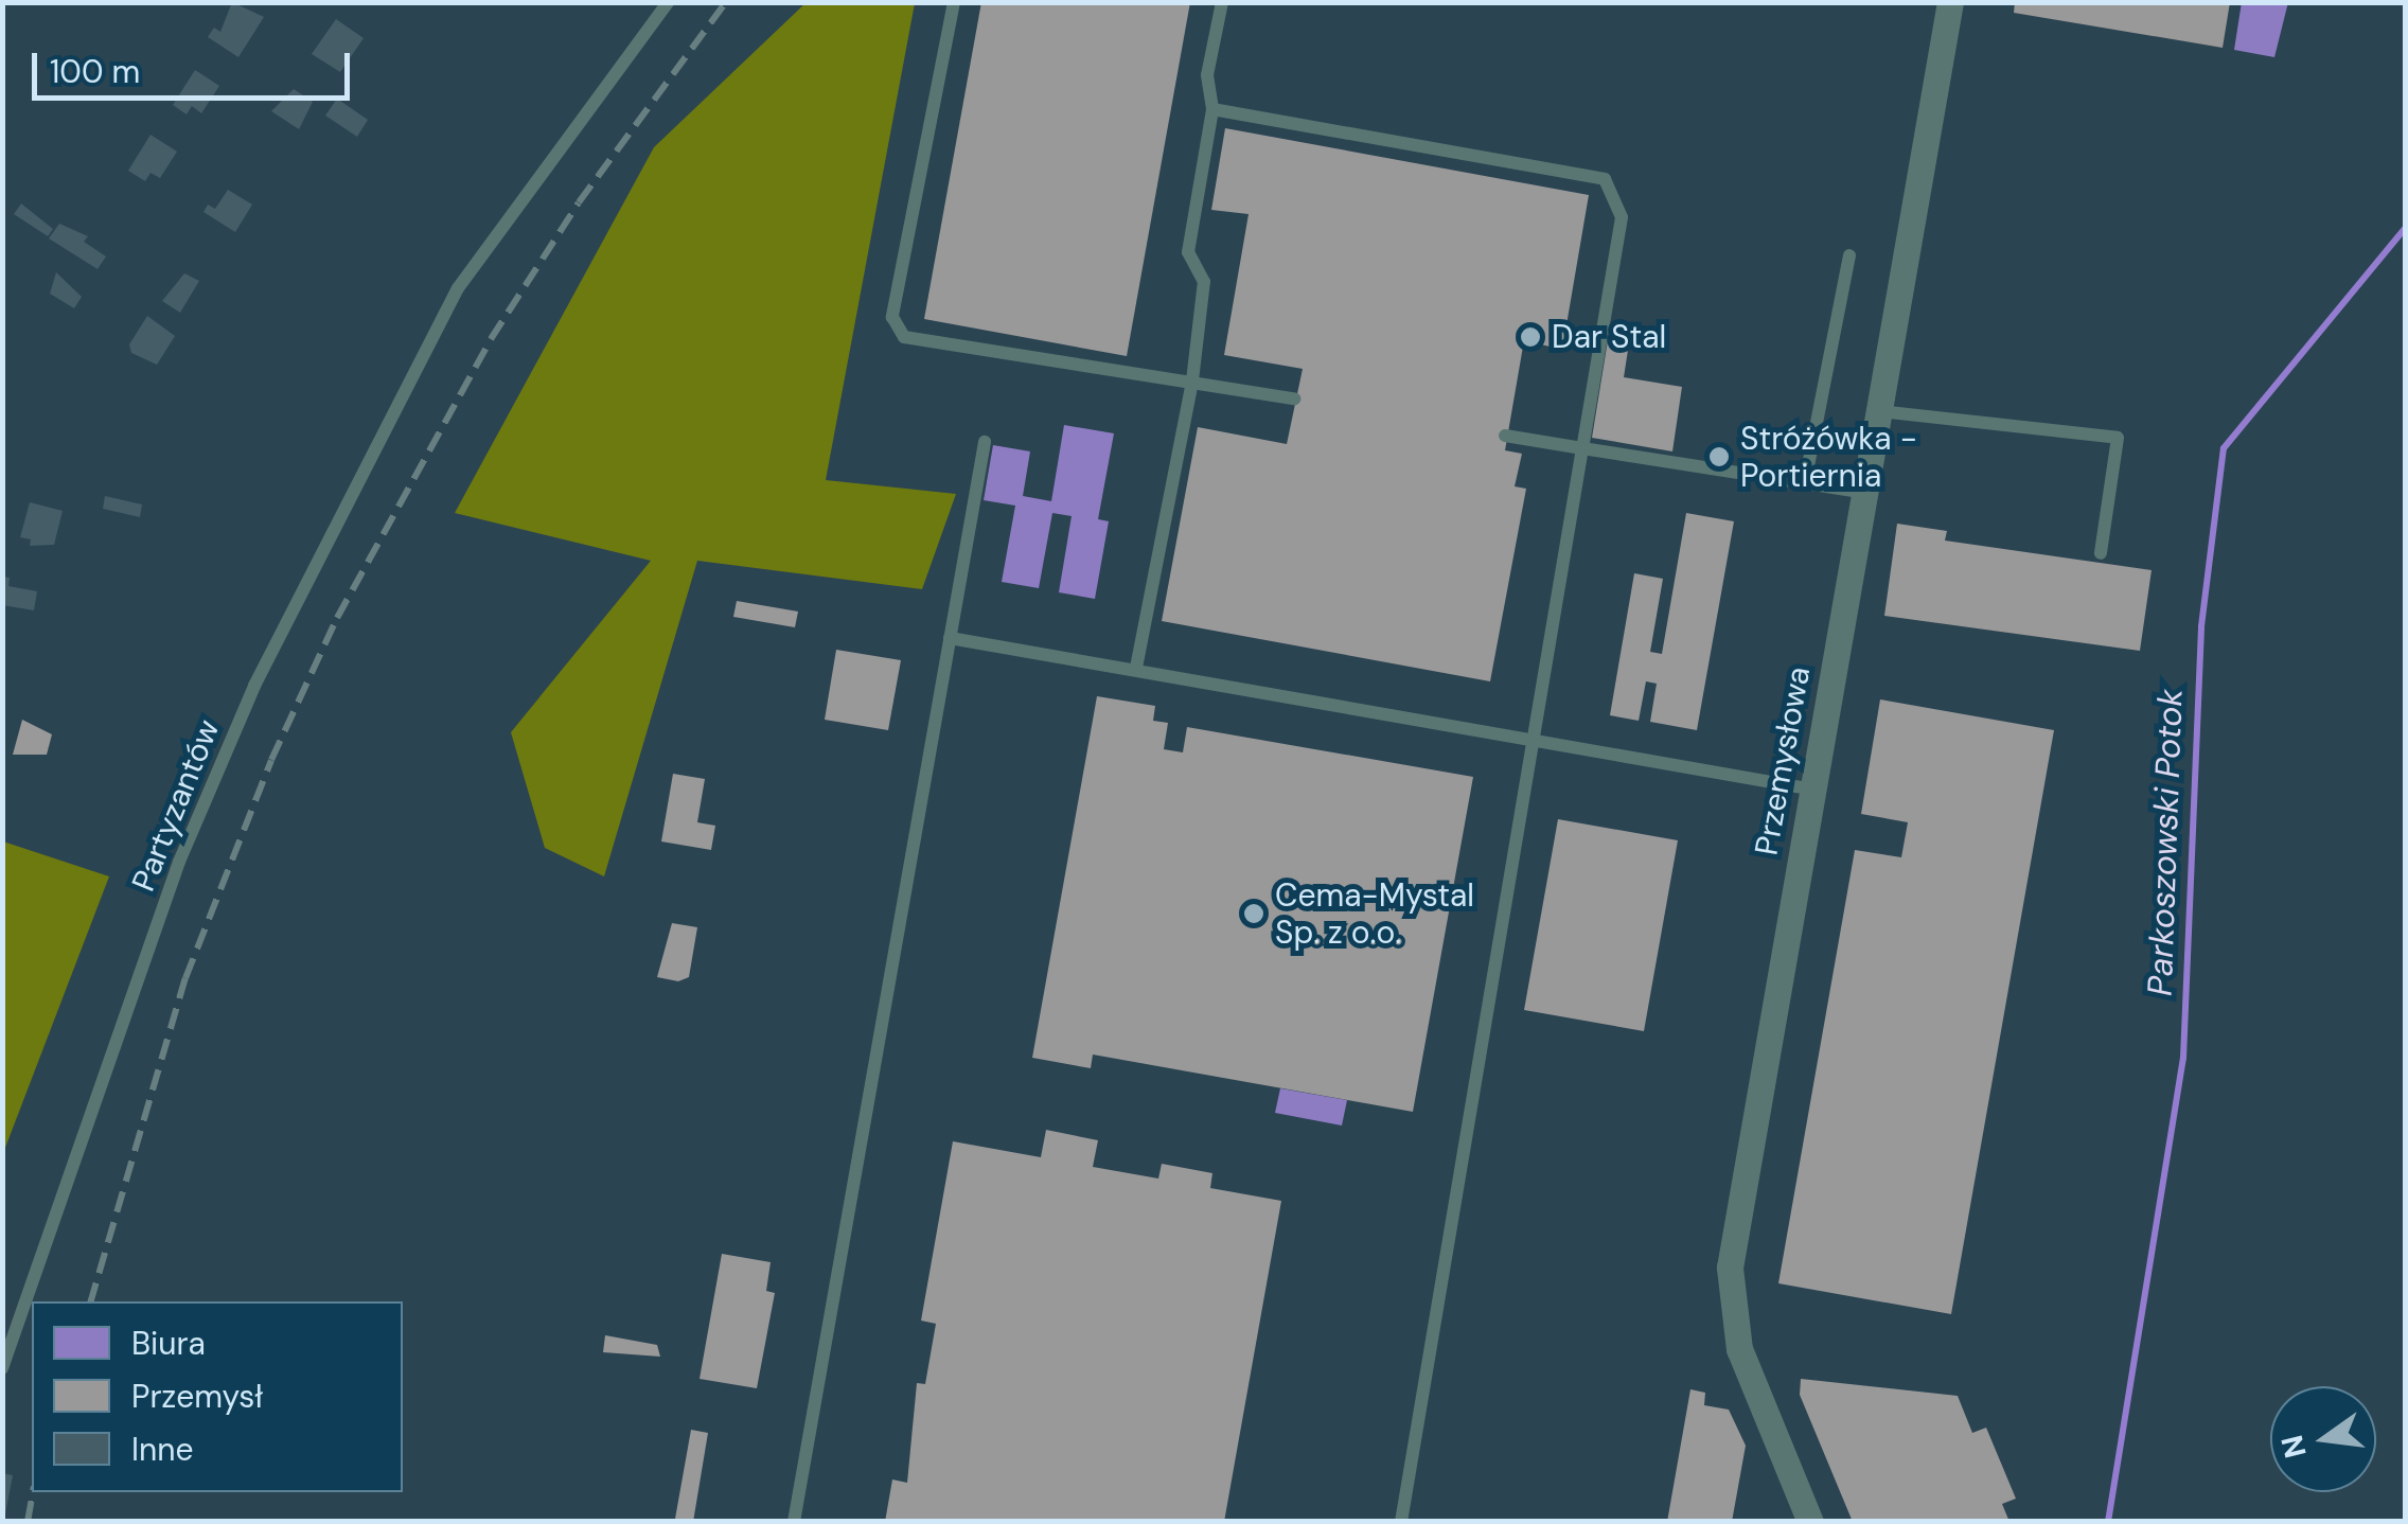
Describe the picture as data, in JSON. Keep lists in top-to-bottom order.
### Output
{
  "streets": {
    "street": ["Przemysłowa"],
    "lane": ["Partyzantów"]
  },
  "water": ["Parkoszowski Potok"],
  "places": ["Dar Stal", "Stróżówka - Portiernia", "Cema-Mystal Sp. z o.o."],
  "legend": ["Biura", "Przemysł", "Inne"],
  "scale_bar": "100 m",
  "north": "left"
}
